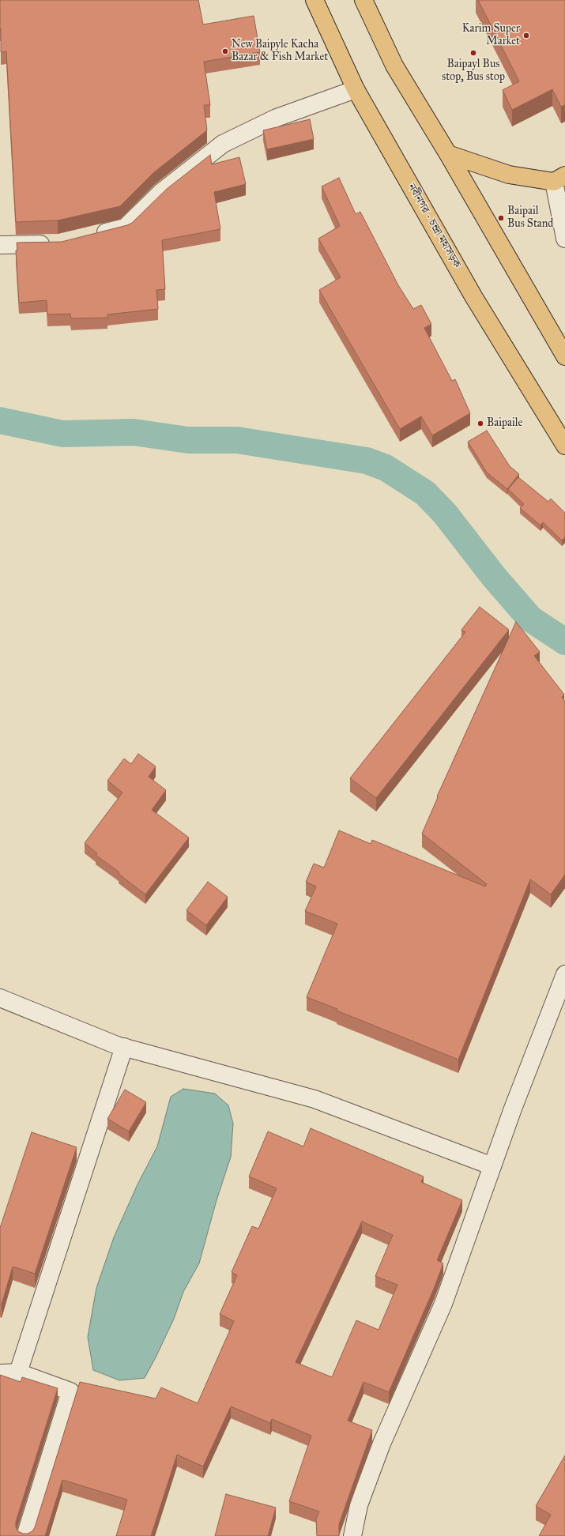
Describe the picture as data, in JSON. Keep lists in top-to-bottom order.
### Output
{
  "streets": {
    "highway": ["নবীনগর - চন্দ্রা মহাসড়ক"]
  },
  "places": [
    "Karim Super Market",
    "New Baipyle Kacha Bazar & Fish Market",
    "Baipayl Bus stop, Bus stop",
    "Baipail Bus Stand",
    "Baipaile"
  ]
}
